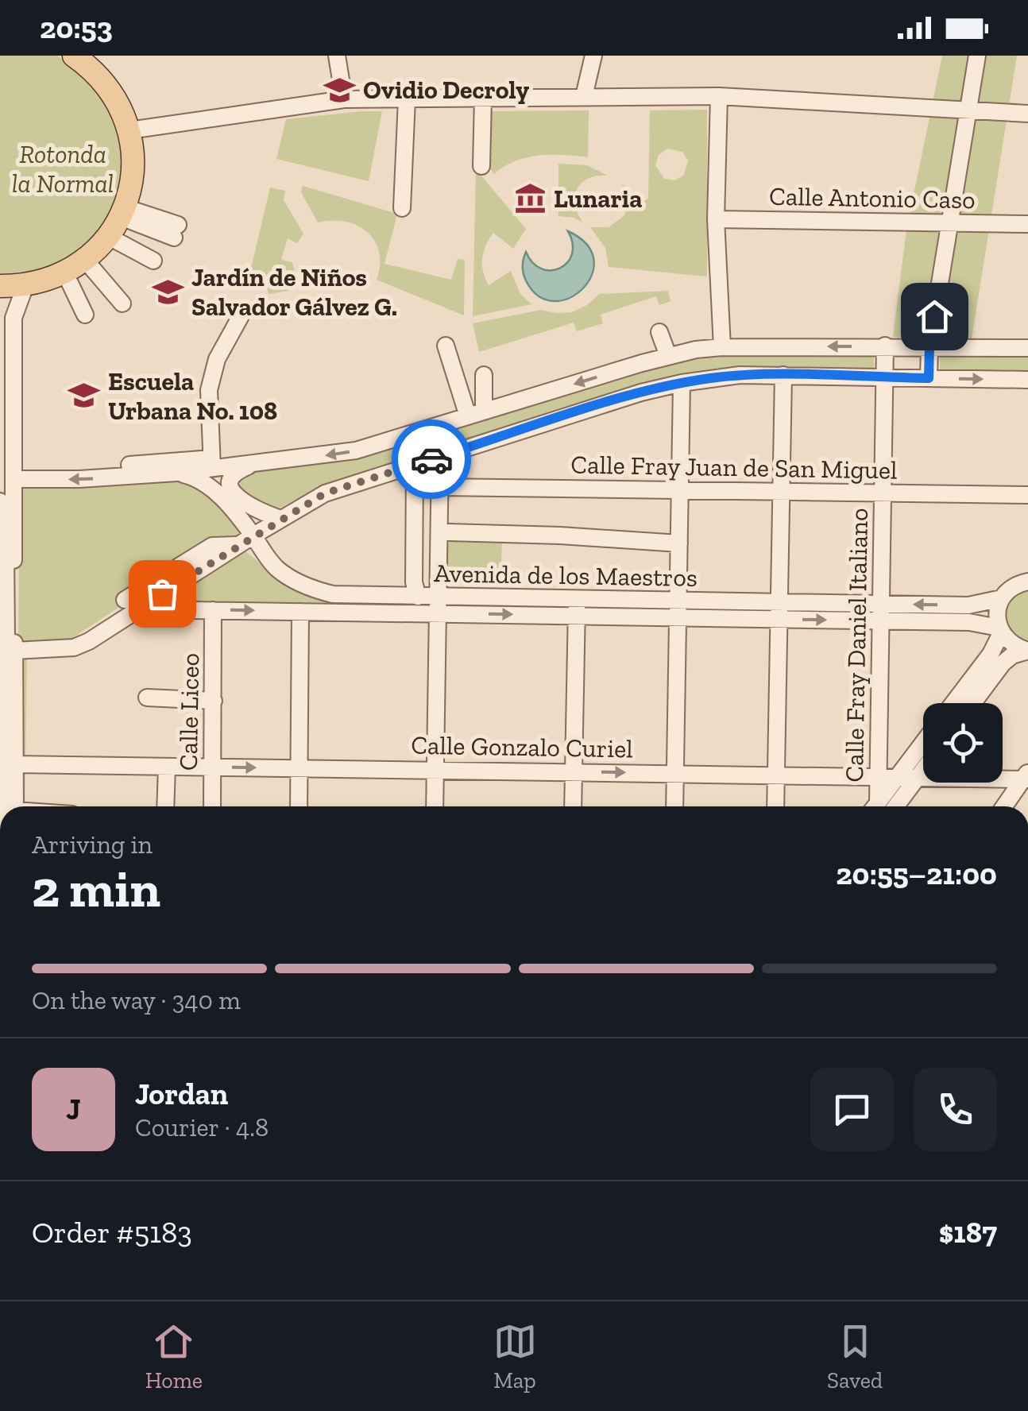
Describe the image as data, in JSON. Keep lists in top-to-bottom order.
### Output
{
  "streets": {
    "street": [
      "Calle Antonio Caso",
      "Calle Fray Juan de San Miguel",
      "Avenida de los Maestros",
      "Calle Fray Daniel Italiano",
      "Calle Liceo",
      "Calle Gonzalo Curiel"
    ]
  },
  "crossings": [
    ["Calle Fray Juan de San Miguel", "Calle Fray Daniel Italiano"],
    ["Avenida de los Maestros", "Calle Fray Daniel Italiano"],
    ["Avenida de los Maestros", "Calle Liceo"],
    ["Calle Fray Daniel Italiano", "Calle Gonzalo Curiel"],
    ["Calle Liceo", "Calle Gonzalo Curiel"]
  ],
  "parks": ["Rotonda la Normal"],
  "places": {
    "school or university": ["Ovidio Decroly", "Jardín de Niños Salvador Gálvez G.", "Escuela Urbana No. 108"],
    "museum": ["Lunaria"]
  },
  "page": {
    "status": "20:53",
    "heading": ["2 min", "Arriving in", "20:55–21:00"],
    "panel": [
      "Jordan",
      "Courier · 4.8",
      "Order #5183",
      "$187"
    ],
    "bar": "On the way · 340 m",
    "round": "J",
    "tabs": ["Home", "Map", "Saved"]
  }
}
